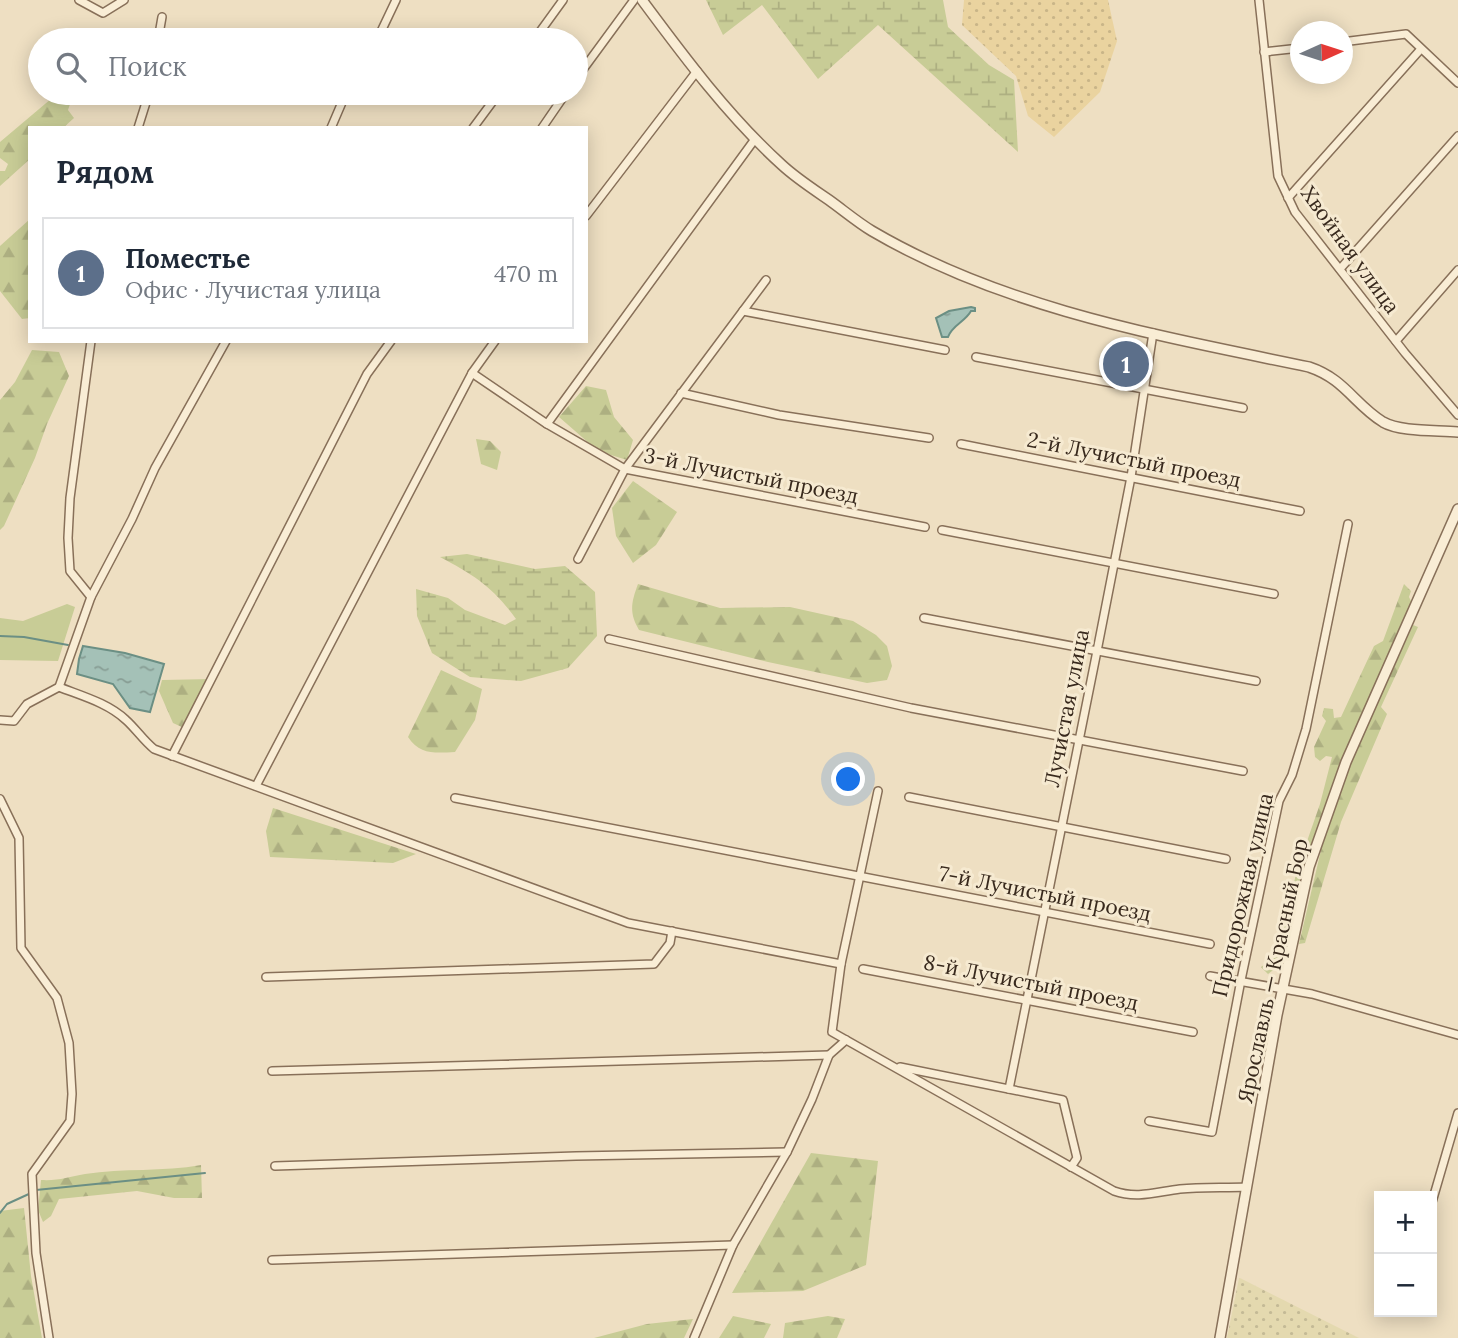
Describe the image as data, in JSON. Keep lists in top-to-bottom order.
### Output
{
  "streets": {
    "street": [
      "Хвойная улица",
      "2-й Лучистый проезд",
      "3-й Лучистый проезд",
      "Лучистая улица",
      "7-й Лучистый проезд",
      "Придорожная улица",
      "Ярославль — Красный Бор",
      "8-й Лучистый проезд"
    ]
  },
  "crossings": [
    ["2-й Лучистый проезд", "Лучистая улица"],
    ["Лучистая улица", "7-й Лучистый проезд"],
    ["Лучистая улица", "8-й Лучистый проезд"]
  ],
  "north": "right",
  "page": {
    "search": "Поиск",
    "heading": "Рядом",
    "list": [
      {
        "mark": "1",
        "name": "Поместье",
        "note": "Офис · Лучистая улица",
        "value": "470 m"
      }
    ],
    "pins": "1",
    "map_buttons": ["+", "−"]
  }
}
